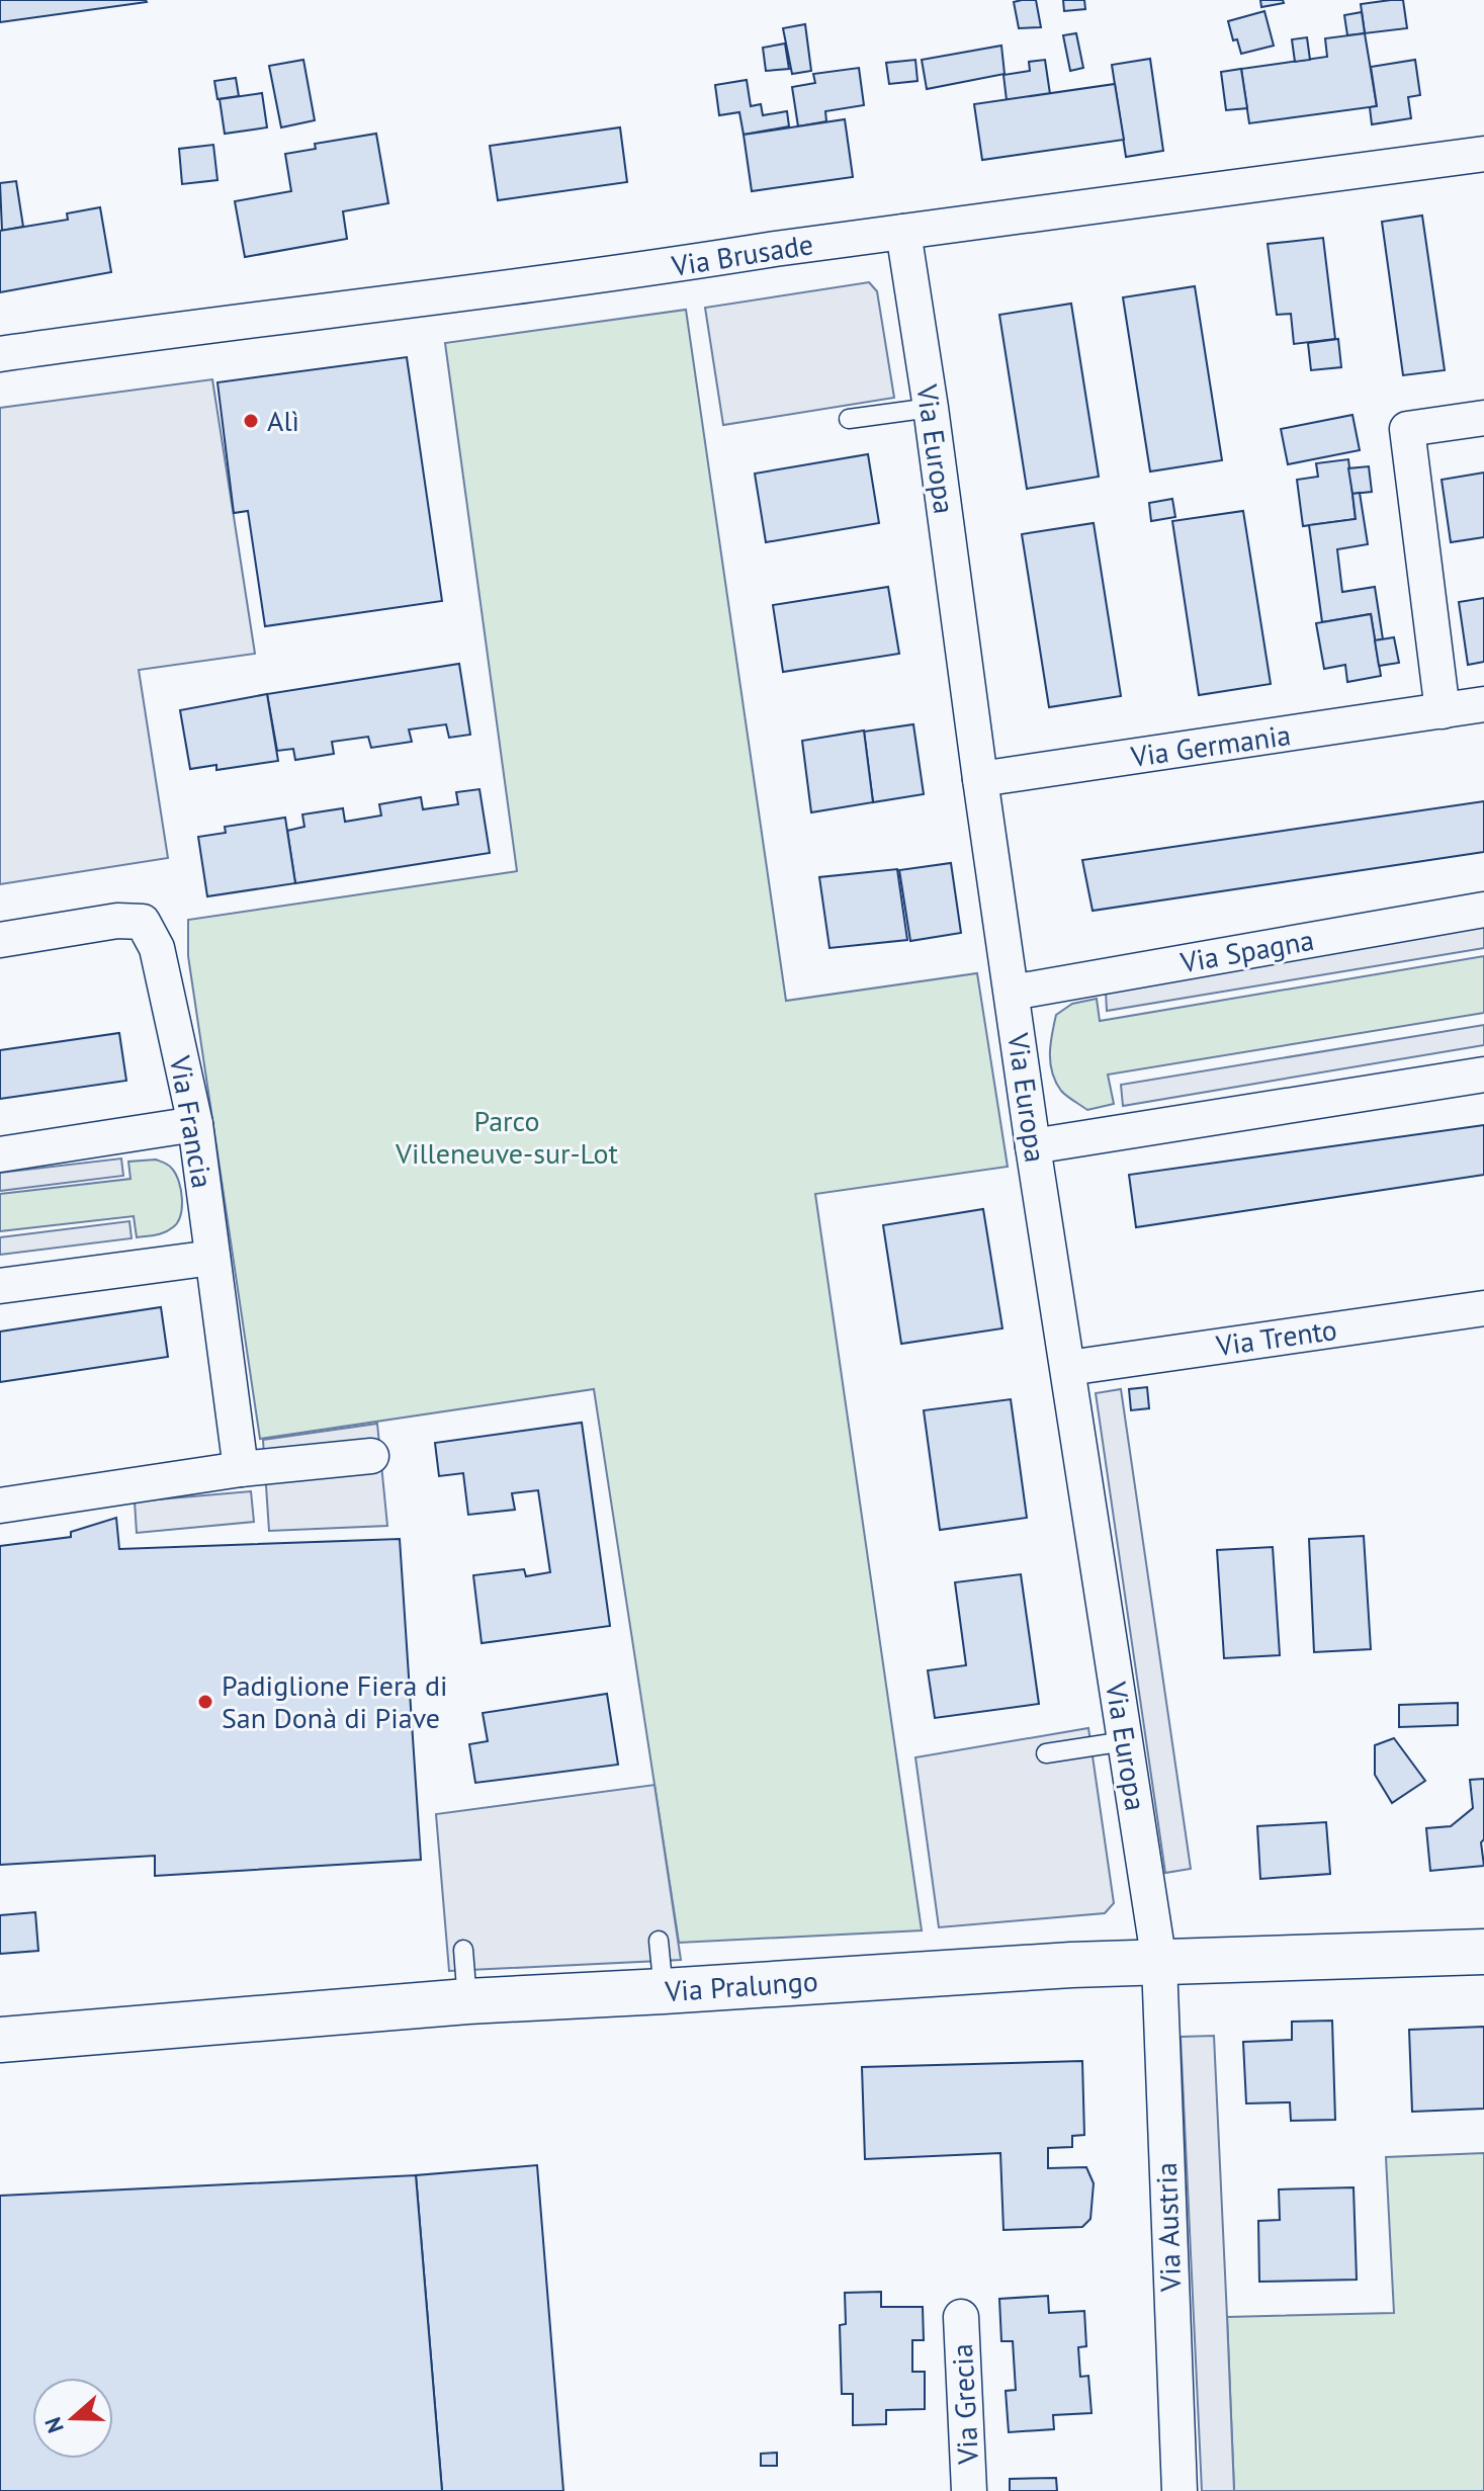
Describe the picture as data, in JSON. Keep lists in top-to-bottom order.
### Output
{
  "streets": {
    "street": [
      "Via Brusade",
      "Via Europa",
      "Via Germania",
      "Via Spagna",
      "Via Francia",
      "Via Trento",
      "Via Pralungo",
      "Via Austria",
      "Via Grecia"
    ]
  },
  "crossings": [
    ["Via Brusade", "Via Europa"],
    ["Via Europa", "Via Germania"],
    ["Via Europa", "Via Spagna"],
    ["Via Europa", "Via Trento"],
    ["Via Europa", "Via Pralungo"],
    ["Via Europa", "Via Austria"],
    ["Via Pralungo", "Via Austria"]
  ],
  "parks": ["Parco Villeneuve-sur-Lot"],
  "places": ["Alì", "Padiglione Fiera di San Donà di Piave"],
  "north": "left"
}
